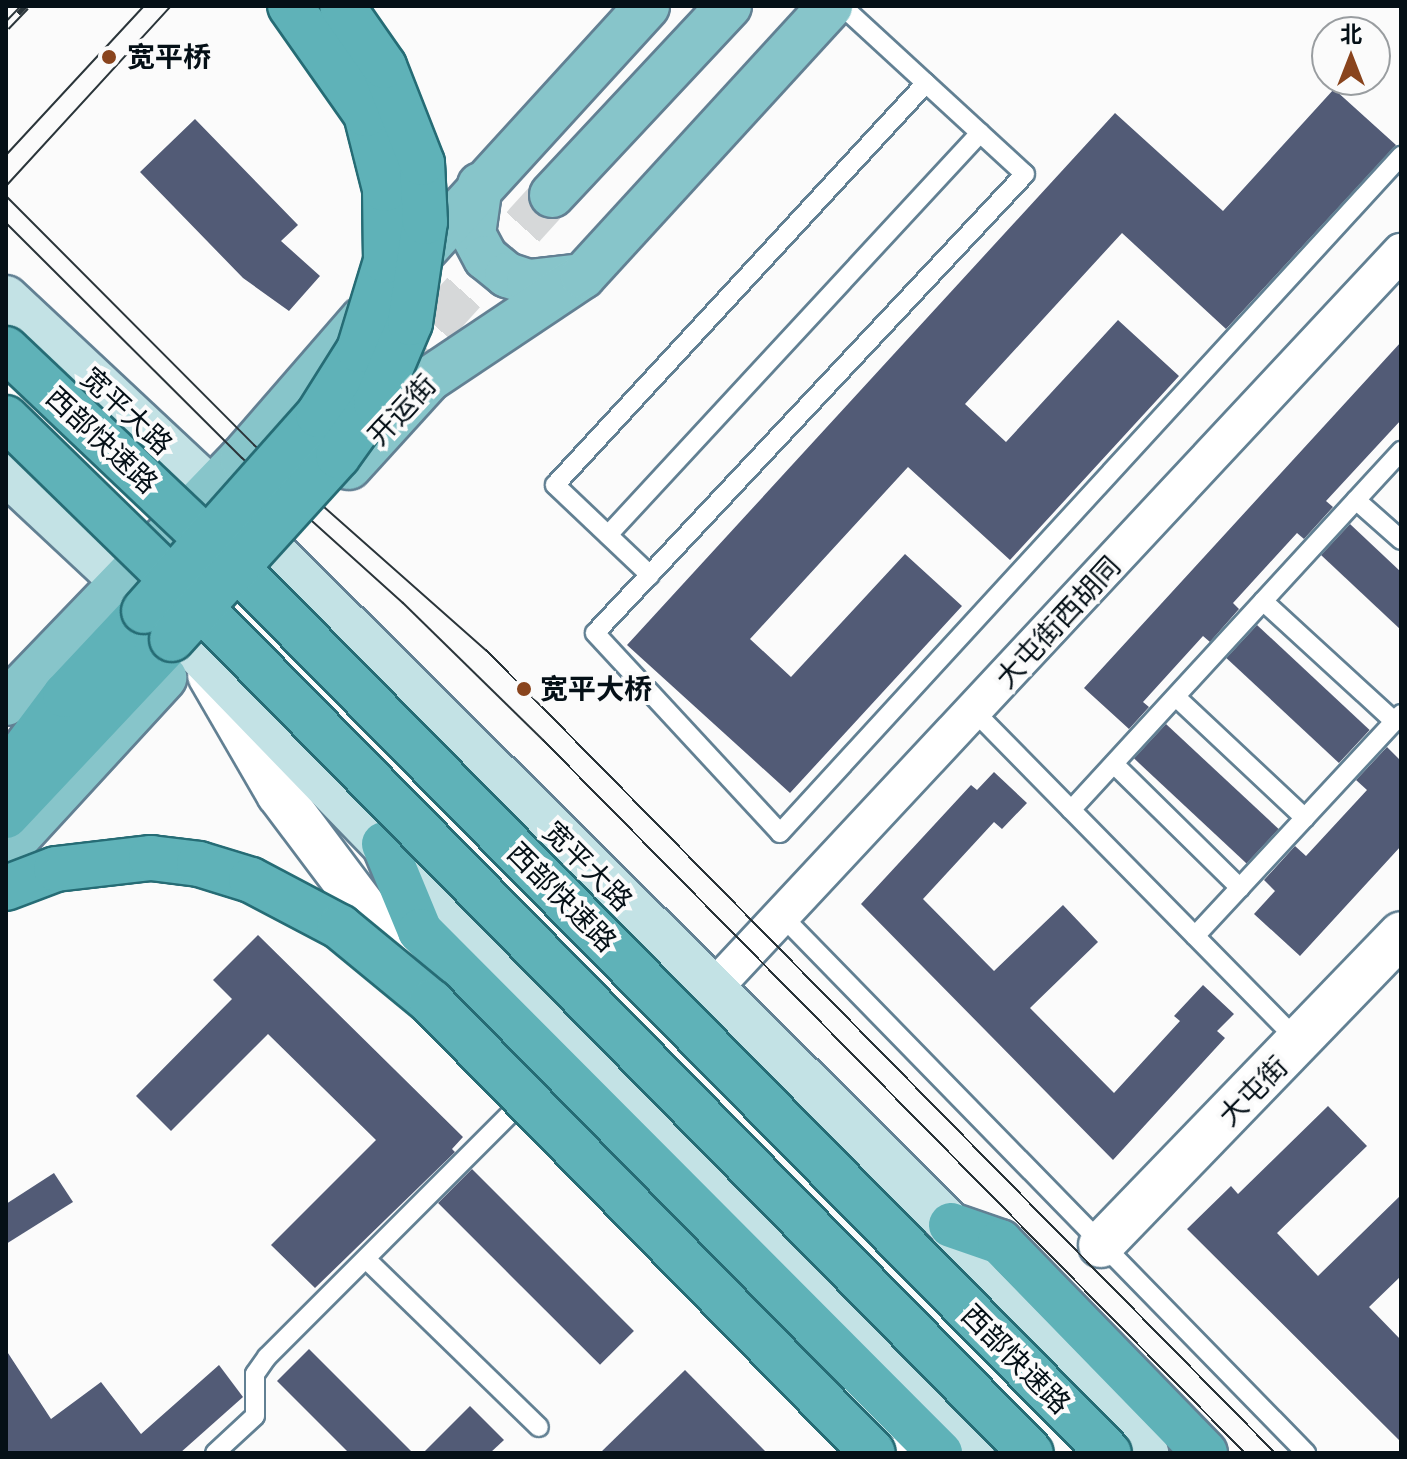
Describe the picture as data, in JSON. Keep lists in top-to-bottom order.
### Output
{
  "streets": {
    "highway": ["西部快速路"],
    "main road": ["开运街", "宽平大路"],
    "street": ["大屯街西胡同", "大屯街"]
  },
  "crossings": [
    ["开运街", "宽平大路"],
    ["宽平大路", "大屯街西胡同"]
  ],
  "places": ["宽平桥", "宽平大桥"],
  "north": "top"
}
